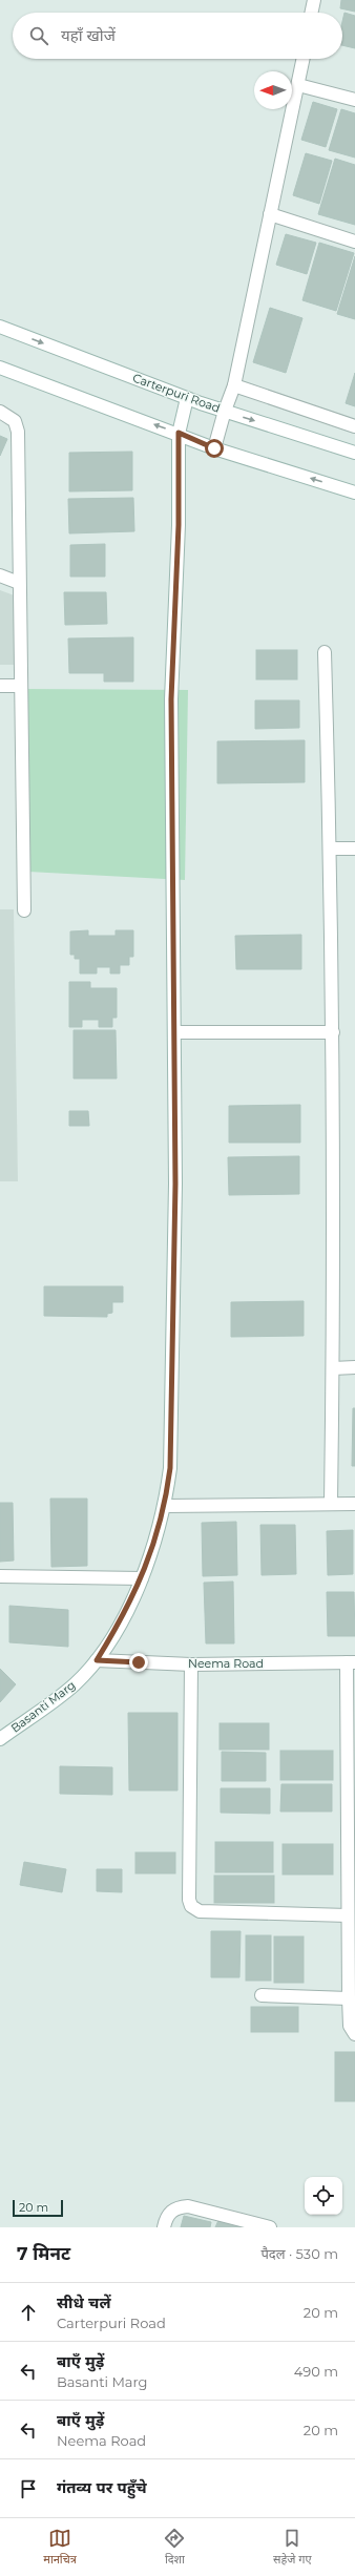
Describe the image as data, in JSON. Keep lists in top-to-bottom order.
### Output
{
  "streets": {
    "street": ["Carterpuri Road", "Neema Road", "Basanti Marg"]
  },
  "crossings": [
    ["Carterpuri Road", "Basanti Marg"],
    ["Neema Road", "Basanti Marg"]
  ],
  "scale_bar": "20 m",
  "north": "left",
  "page": {
    "search": "यहाँ खोजें",
    "scale": "20 m",
    "heading": ["7 मिनट", "पैदल · 530 m"],
    "list": [
      ["सीधे चलें", "Carterpuri Road", "20 m"],
      ["बाएँ मुड़ें", "Basanti Marg", "490 m"],
      ["बाएँ मुड़ें", "Neema Road", "20 m"],
      "गंतव्य पर पहुँचे"
    ],
    "nav": ["मानचित्र", "दिशा", "सहेजे गए"]
  }
}
